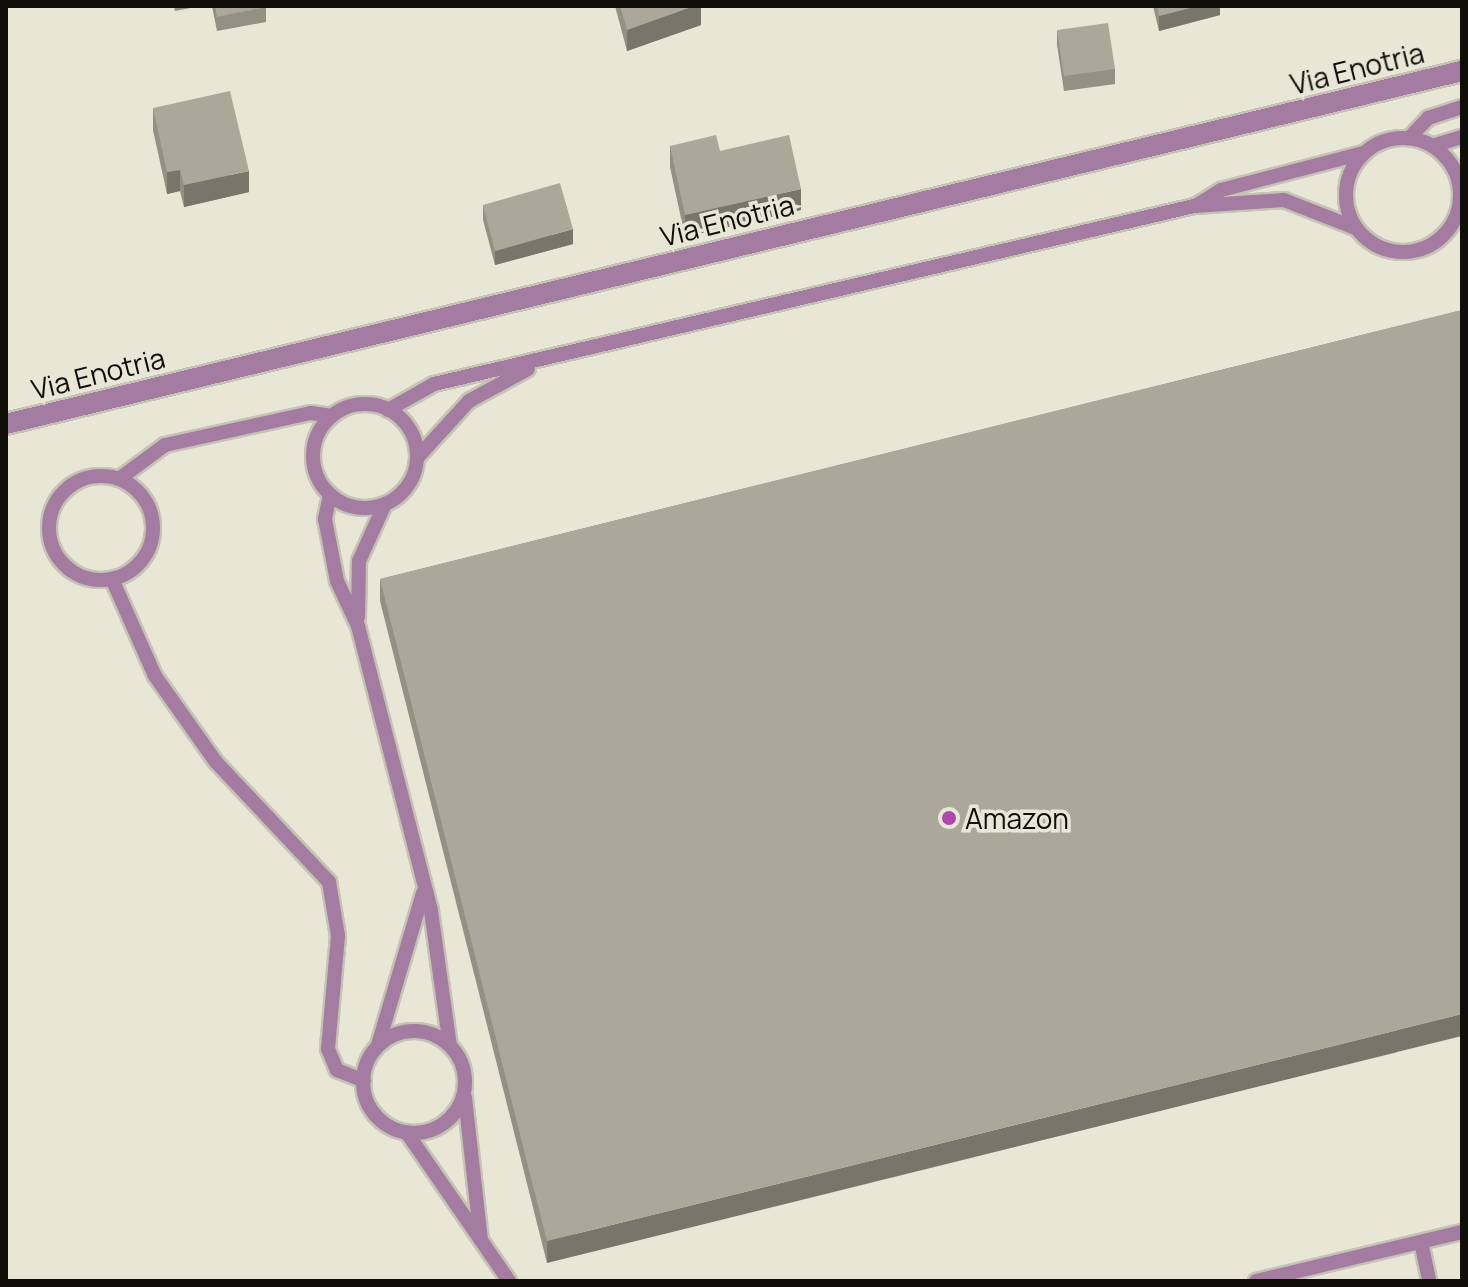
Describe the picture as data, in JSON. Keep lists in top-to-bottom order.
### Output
{
  "streets": {
    "street": ["Via Enotria"]
  },
  "places": ["Amazon"]
}
